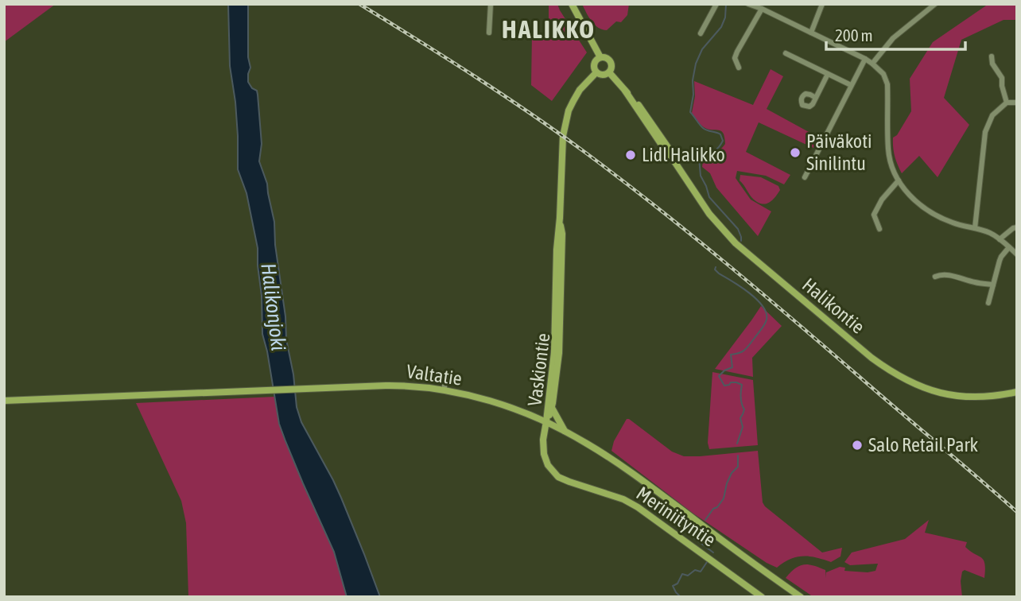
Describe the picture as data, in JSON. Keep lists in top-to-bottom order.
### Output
{
  "streets": {
    "main road": [
      "Halikontie",
      "Vaskiontie",
      "Valtatie",
      "Meriniityntie"
    ]
  },
  "crossings": [
    ["Halikontie", "Vaskiontie"],
    ["Vaskiontie", "Valtatie"],
    ["Vaskiontie", "Meriniityntie"],
    ["Valtatie", "Meriniityntie"]
  ],
  "districts": ["HALIKKO"],
  "water": ["Halikonjoki"],
  "places": ["Päiväkoti Sinilintu", "Lidl Halikko", "Salo Retail Park"],
  "scale_bar": "200 m"
}
